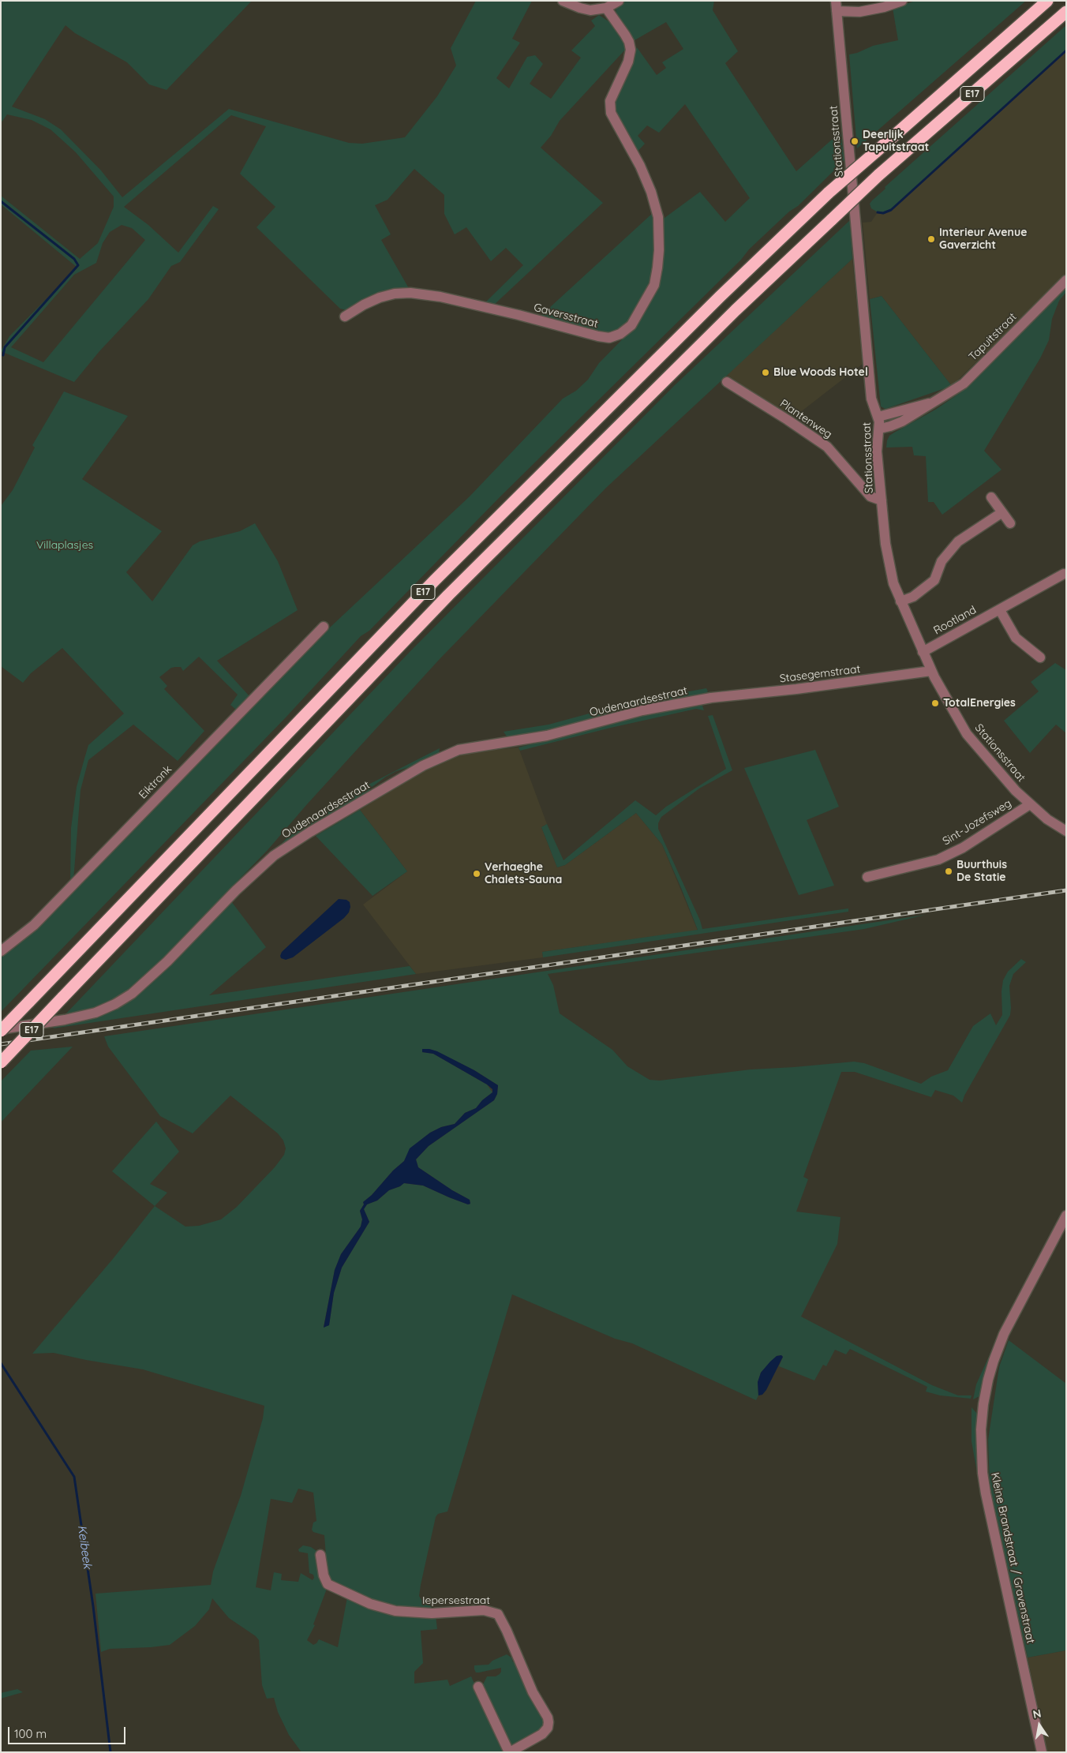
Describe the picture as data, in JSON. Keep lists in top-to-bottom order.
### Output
{
  "streets": {
    "highway": ["E17"],
    "street": [
      "Stationsstraat",
      "Gaversstraat",
      "Tapuitstraat",
      "Plantenweg",
      "Rootland",
      "Stasegemstraat",
      "Oudenaardsestraat",
      "Eiktronk",
      "Sint-Jozefsweg",
      "Kleine Brandstraat / Gravenstraat",
      "Iepersestraat"
    ]
  },
  "crossings": [
    ["E17", "Oudenaardsestraat"],
    ["Stationsstraat", "Tapuitstraat"],
    ["Stationsstraat", "Plantenweg"],
    ["Stationsstraat", "Rootland"],
    ["Stationsstraat", "Stasegemstraat"],
    ["Stationsstraat", "Sint-Jozefsweg"],
    ["Stasegemstraat", "Oudenaardsestraat"]
  ],
  "water": ["Keibeek"],
  "parks": ["Villaplasjes"],
  "places": [
    "Deerlijk Tapuitstraat",
    "Interieur Avenue Gaverzicht",
    "Blue Woods Hotel",
    "TotalEnergies",
    "Buurthuis De Statie",
    "Verhaeghe Chalets-Sauna"
  ],
  "scale_bar": "100 m",
  "north": "top"
}
